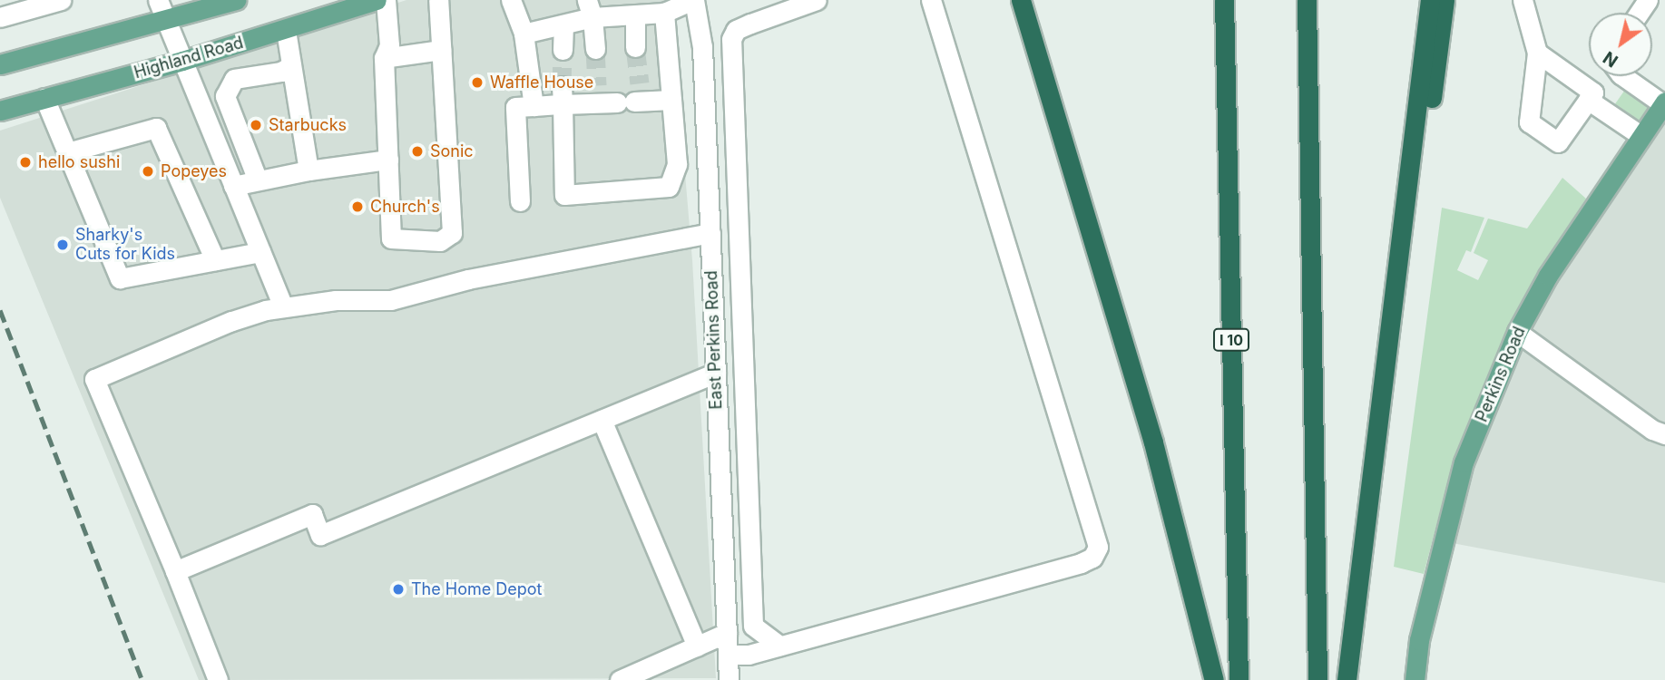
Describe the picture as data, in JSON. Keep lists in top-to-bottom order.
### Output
{
  "streets": {
    "highway": ["I 10"],
    "main road": ["Highland Road", "Perkins Road"],
    "street": ["East Perkins Road"]
  },
  "places": [
    "Waffle House",
    "Starbucks",
    "Sonic",
    "hello sushi",
    "Popeyes",
    "Church's",
    "Sharky's Cuts for Kids",
    "The Home Depot"
  ],
  "north": "bottom left"
}
